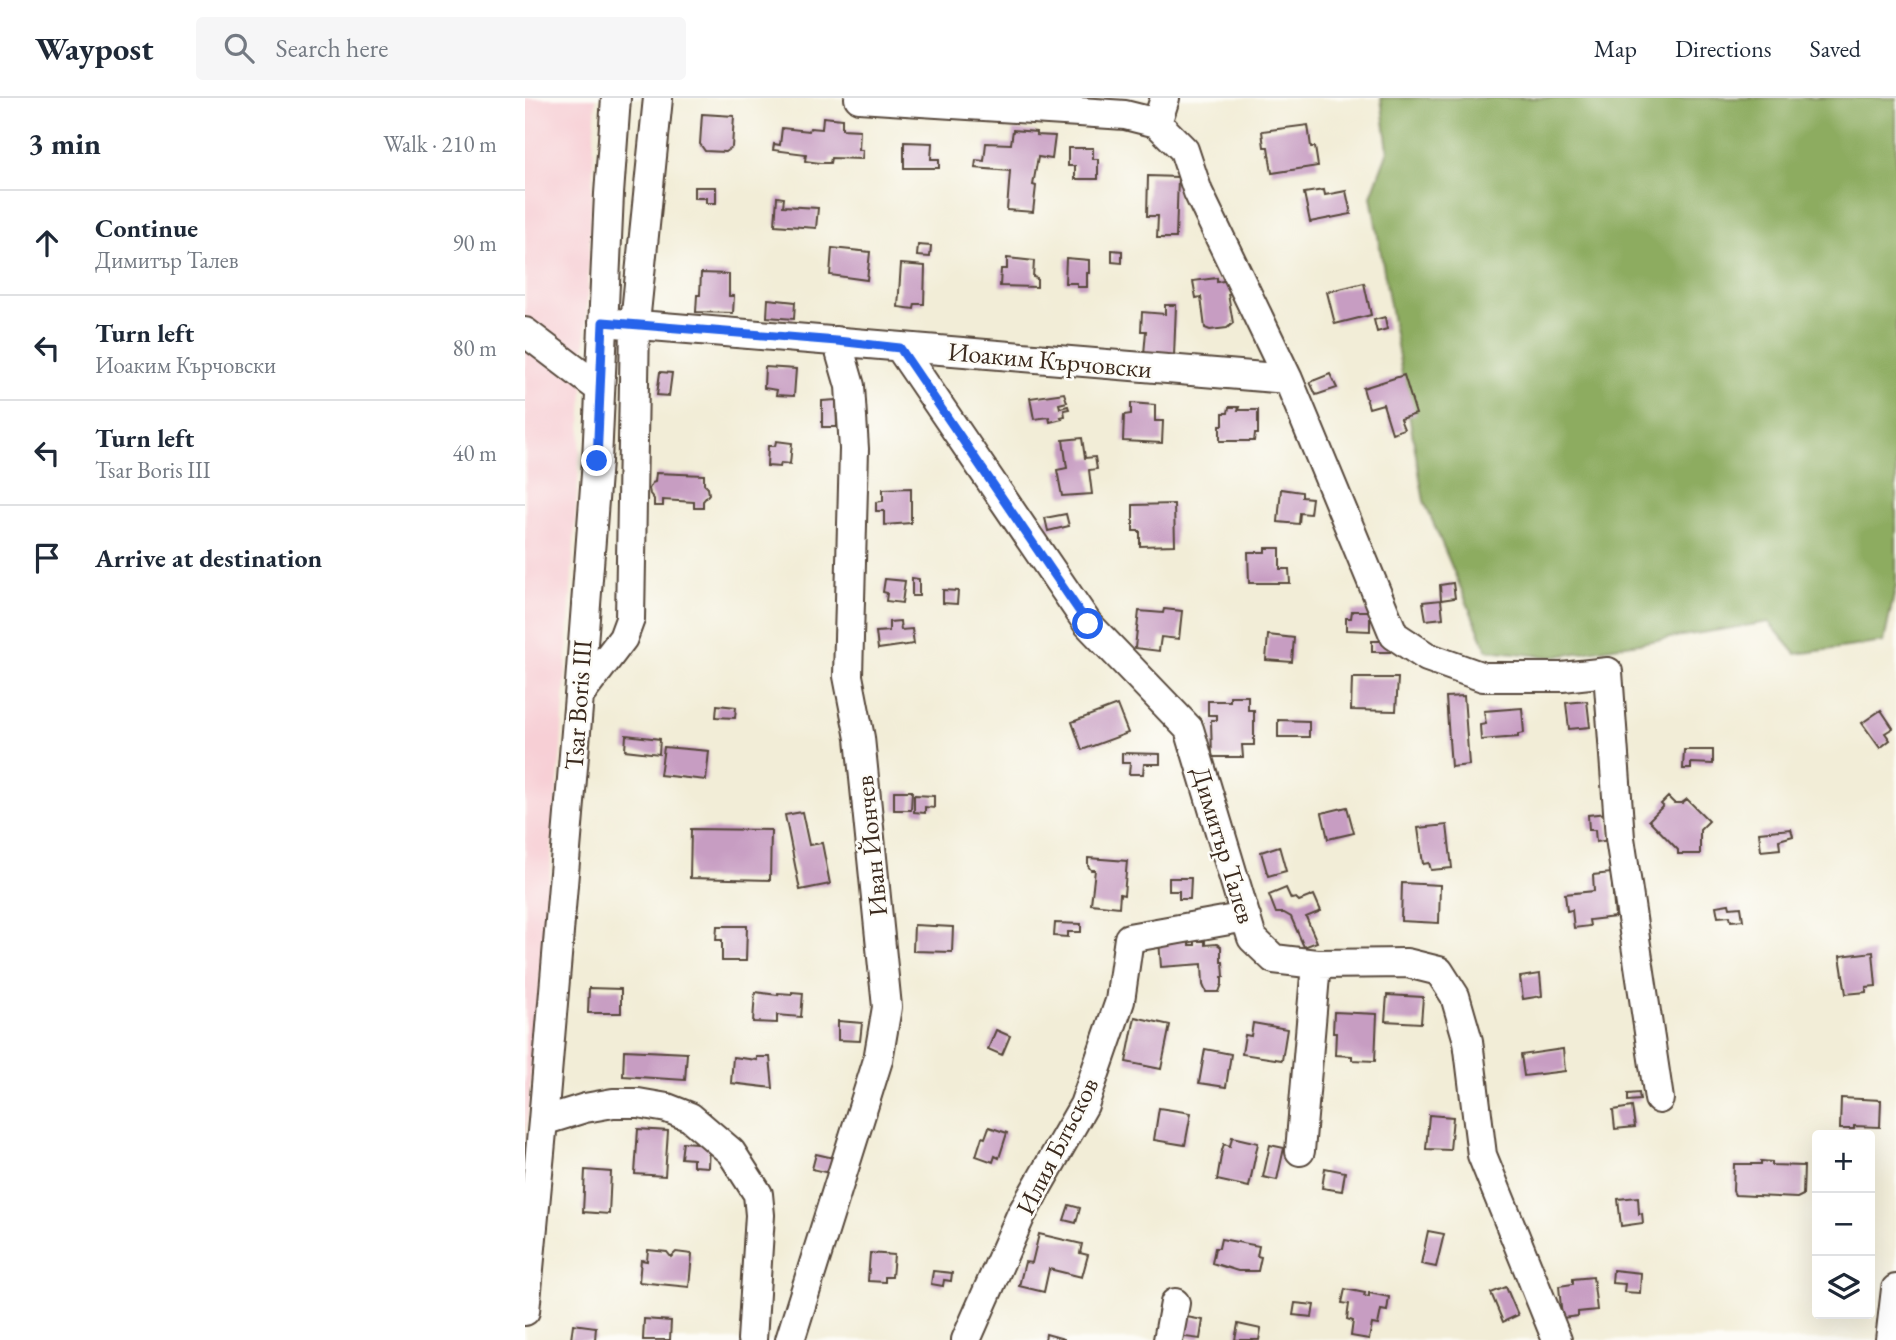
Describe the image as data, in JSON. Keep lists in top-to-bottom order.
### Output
{
  "streets": {
    "street": [
      "Иоаким Кърчовски",
      "Tsar Boris III",
      "Димитър Талев",
      "Иван Йончев",
      "Илия Блъсков"
    ]
  },
  "crossings": [
    ["Иоаким Кърчовски", "Tsar Boris III"],
    ["Иоаким Кърчовски", "Димитър Талев"],
    ["Иоаким Кърчовски", "Иван Йончев"],
    ["Димитър Талев", "Илия Блъсков"]
  ],
  "page": {
    "header": "Waypost",
    "search": "Search here",
    "nav": ["Map", "Directions", "Saved"],
    "heading": ["3 min", "Walk · 210 m"],
    "list": [
      ["Continue", "Димитър Талев", "90 m"],
      ["Turn left", "Иоаким Кърчовски", "80 m"],
      ["Turn left", "Tsar Boris III", "40 m"],
      "Arrive at destination"
    ],
    "map_buttons": ["+", "−"]
  }
}
